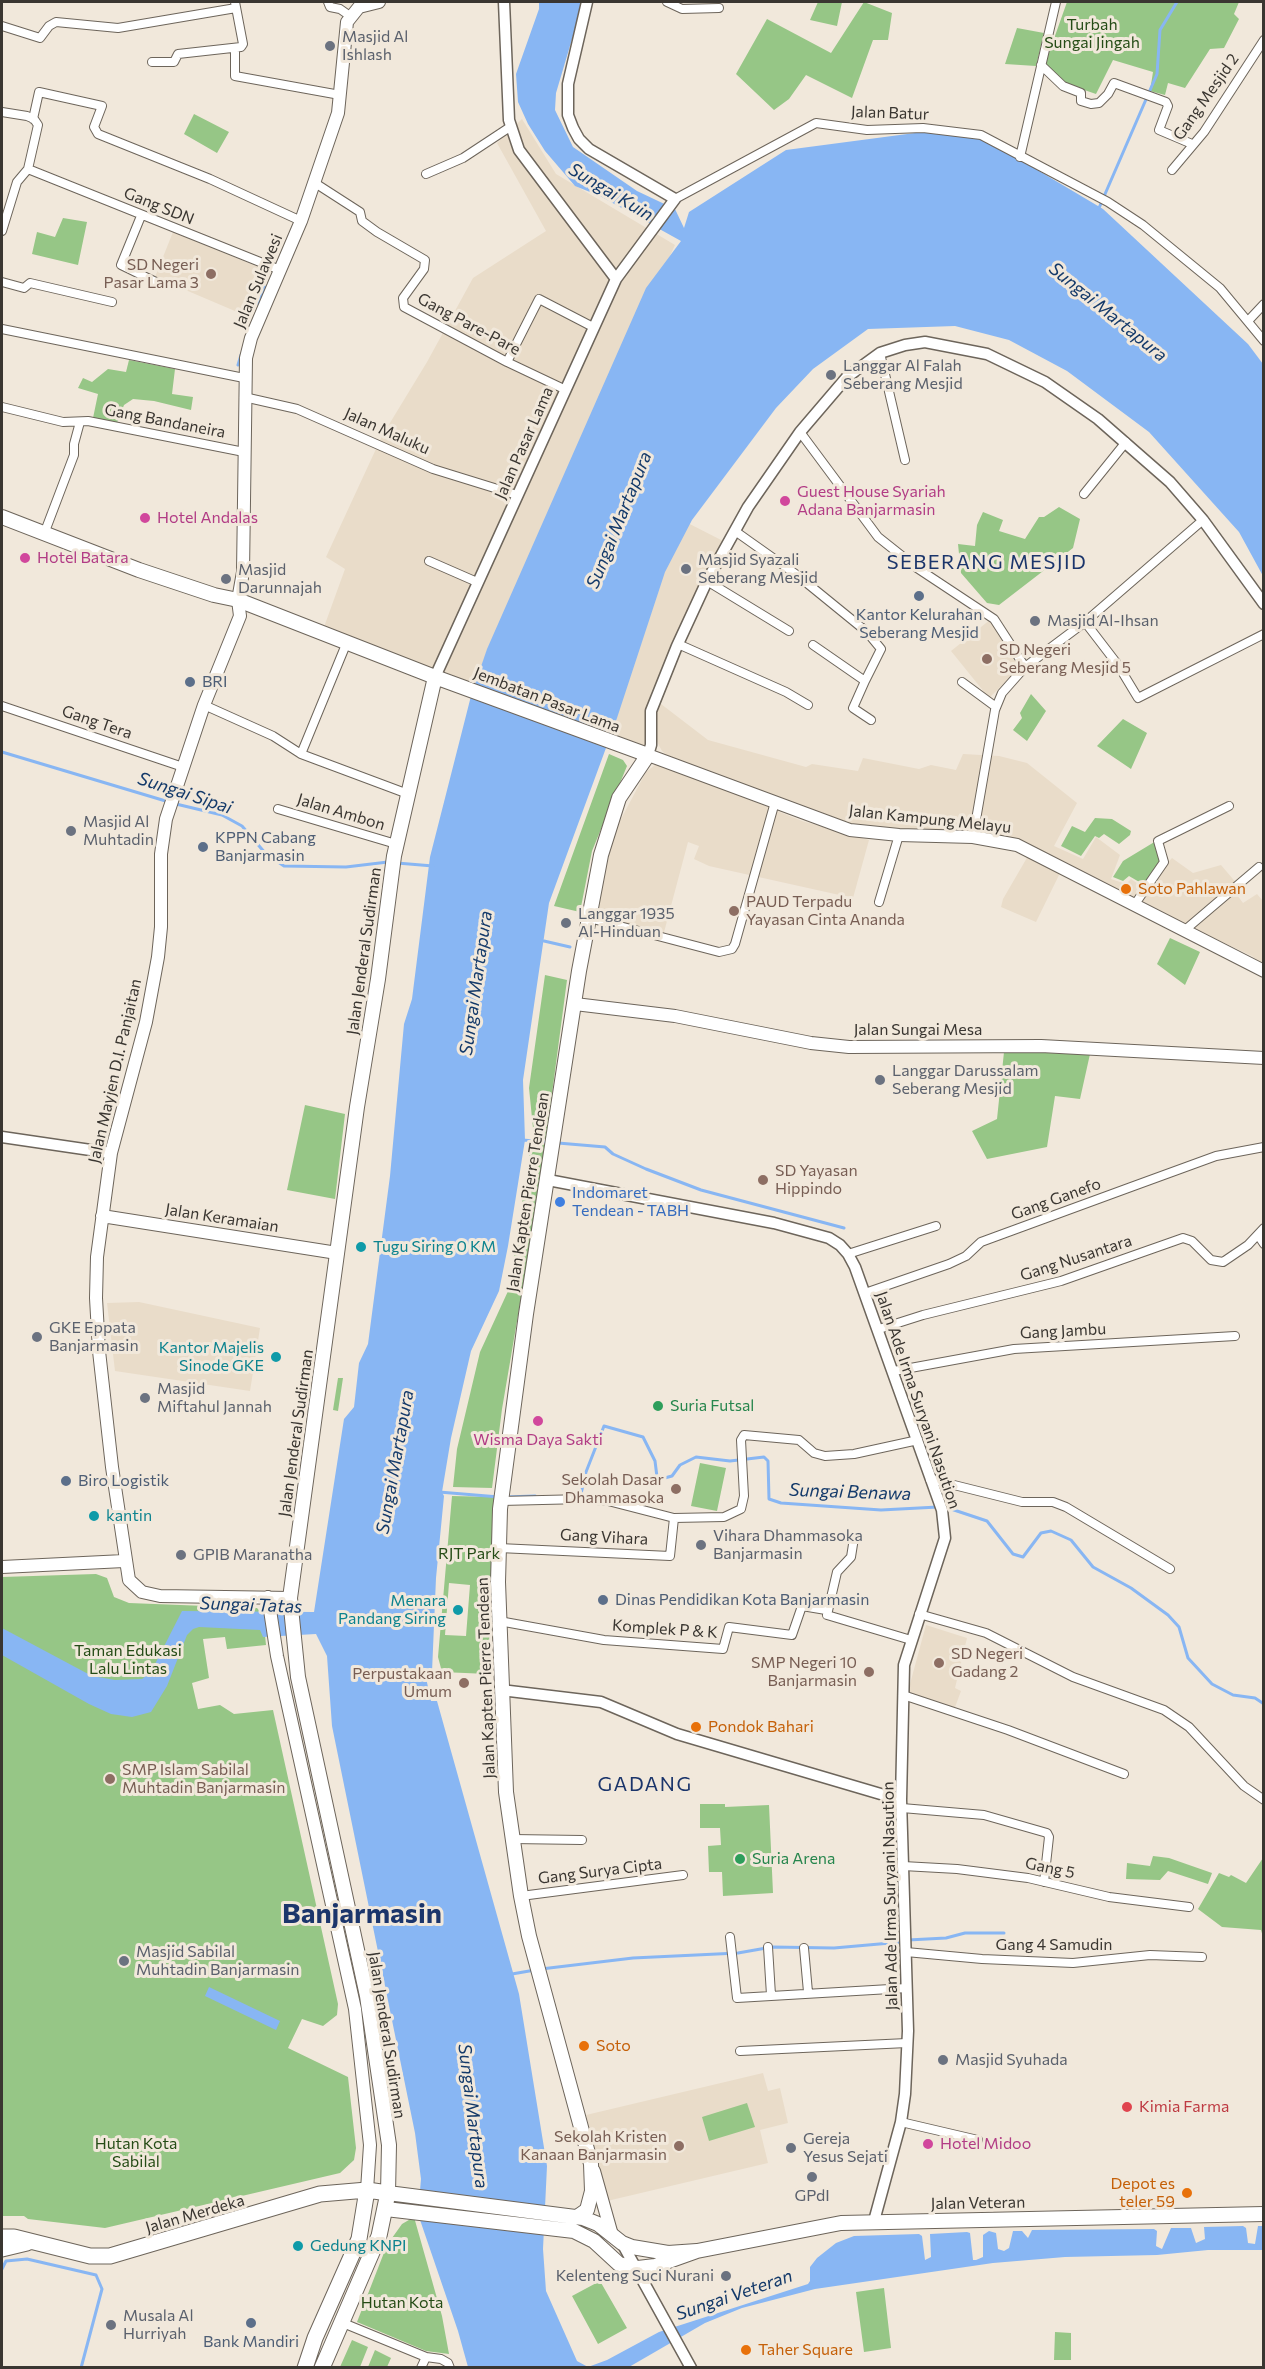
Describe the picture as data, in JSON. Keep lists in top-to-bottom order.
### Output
{
  "streets": {
    "highway": ["Jalan Merdeka"],
    "main road": [
      "Jalan Sulawesi",
      "Jembatan Pasar Lama",
      "Jalan Kampung Melayu",
      "Jalan Jenderal Sudirman",
      "Jalan Sungai Mesa",
      "Jalan Mayjen D.I. Panjaitan",
      "Jalan Kapten Pierre Tendean",
      "Jalan Keramaian",
      "Jalan Veteran"
    ],
    "street": [
      "Gang Mesjid 2",
      "Jalan Batur",
      "Gang SDN",
      "Gang Pare-Pare",
      "Gang Bandaneira",
      "Jalan Maluku",
      "Jalan Pasar Lama",
      "Gang Tera",
      "Jalan Ambon",
      "Gang Ganefo",
      "Gang Nusantara",
      "Gang Jambu",
      "Jalan Ade Irma Suryani Nasution",
      "Gang Vihara",
      "Komplek P & K",
      "Gang 5",
      "Gang Surya Cipta",
      "Gang 4 Samudin"
    ]
  },
  "crossings": [
    ["Jalan Batur", "Jalan Pasar Lama"],
    ["Gang SDN", "Jalan Sulawesi"],
    ["Jalan Sulawesi", "Gang Pare-Pare"],
    ["Jalan Sulawesi", "Gang Bandaneira"],
    ["Jalan Sulawesi", "Jalan Maluku"],
    ["Jalan Sulawesi", "Jembatan Pasar Lama"],
    ["Jalan Sulawesi", "Jalan Mayjen D.I. Panjaitan"],
    ["Gang Pare-Pare", "Jalan Pasar Lama"],
    ["Gang Bandaneira", "Jembatan Pasar Lama"],
    ["Jalan Maluku", "Jalan Pasar Lama"],
    ["Jalan Pasar Lama", "Jembatan Pasar Lama"],
    ["Jalan Pasar Lama", "Jalan Jenderal Sudirman"],
    ["Jembatan Pasar Lama", "Jalan Kampung Melayu"],
    ["Jembatan Pasar Lama", "Jalan Jenderal Sudirman"],
    ["Jembatan Pasar Lama", "Jalan Mayjen D.I. Panjaitan"],
    ["Jembatan Pasar Lama", "Jalan Kapten Pierre Tendean"],
    ["Gang Tera", "Jalan Mayjen D.I. Panjaitan"],
    ["Jalan Ambon", "Jalan Jenderal Sudirman"],
    ["Jalan Kampung Melayu", "Jalan Kapten Pierre Tendean"],
    ["Jalan Jenderal Sudirman", "Jalan Mayjen D.I. Panjaitan"],
    ["Jalan Jenderal Sudirman", "Jalan Keramaian"],
    ["Jalan Jenderal Sudirman", "Jalan Merdeka"],
    ["Jalan Sungai Mesa", "Jalan Kapten Pierre Tendean"],
    ["Jalan Mayjen D.I. Panjaitan", "Jalan Keramaian"],
    ["Jalan Kapten Pierre Tendean", "Gang Vihara"],
    ["Jalan Kapten Pierre Tendean", "Komplek P & K"],
    ["Jalan Kapten Pierre Tendean", "Gang Surya Cipta"],
    ["Gang Ganefo", "Jalan Ade Irma Suryani Nasution"],
    ["Gang Nusantara", "Jalan Ade Irma Suryani Nasution"],
    ["Gang Jambu", "Jalan Ade Irma Suryani Nasution"],
    ["Jalan Ade Irma Suryani Nasution", "Gang 5"],
    ["Jalan Ade Irma Suryani Nasution", "Gang 4 Samudin"],
    ["Jalan Ade Irma Suryani Nasution", "Jalan Veteran"]
  ],
  "districts": ["SEBERANG MESJID", "GADANG", "Banjarmasin"],
  "water": [
    "Sungai Kuin",
    "Sungai Martapura",
    "Sungai Sipai",
    "Sungai Benawa",
    "Sungai Tatas",
    "Sungai Veteran"
  ],
  "parks": [
    "Turbah Sungai Jingah",
    "RJT Park",
    "Taman Edukasi Lalu Lintas",
    "Hutan Kota Sabilal",
    "Hutan Kota"
  ],
  "places": [
    "Masjid Al Ishlash",
    "SD Negeri Pasar Lama 3",
    "Langgar Al Falah Seberang Mesjid",
    "Guest House Syariah Adana Banjarmasin",
    "Hotel Andalas",
    "Hotel Batara",
    "Masjid Syazali Seberang Mesjid",
    "Masjid Darunnajah",
    "Kantor Kelurahan Seberang Mesjid",
    "Masjid Al-Ihsan",
    "SD Negeri Seberang Mesjid 5",
    "BRI",
    "Masjid Al Muhtadin",
    "KPPN Cabang Banjarmasin",
    "Soto Pahlawan",
    "PAUD Terpadu Yayasan Cinta Ananda",
    "Langgar 1935 Al-Hinduan",
    "Langgar Darussalam Seberang Mesjid",
    "SD Yayasan Hippindo",
    "Indomaret Tendean - TABH",
    "Tugu Siring 0 KM",
    "GKE Eppata Banjarmasin",
    "Kantor Majelis Sinode GKE",
    "Masjid Miftahul Jannah",
    "Suria Futsal",
    "Wisma Daya Sakti",
    "Biro Logistik",
    "Sekolah Dasar Dhammasoka",
    "kantin",
    "Vihara Dhammasoka Banjarmasin",
    "GPIB Maranatha",
    "Dinas Pendidikan Kota Banjarmasin",
    "Menara Pandang Siring",
    "SD Negeri Gadang 2",
    "SMP Negeri 10 Banjarmasin",
    "Perpustakaan Umum",
    "Pondok Bahari",
    "SMP Islam Sabilal Muhtadin Banjarmasin",
    "Suria Arena",
    "Masjid Sabilal Muhtadin Banjarmasin",
    "Soto",
    "Masjid Syuhada",
    "Kimia Farma",
    "Hotel Midoo",
    "Sekolah Kristen Kanaan Banjarmasin",
    "Gereja Yesus Sejati",
    "GPdI",
    "Depot es teler 59",
    "Gedung KNPI",
    "Kelenteng Suci Nurani",
    "Bank Mandiri",
    "Musala Al Hurriyah",
    "Taher Square"
  ]
}
